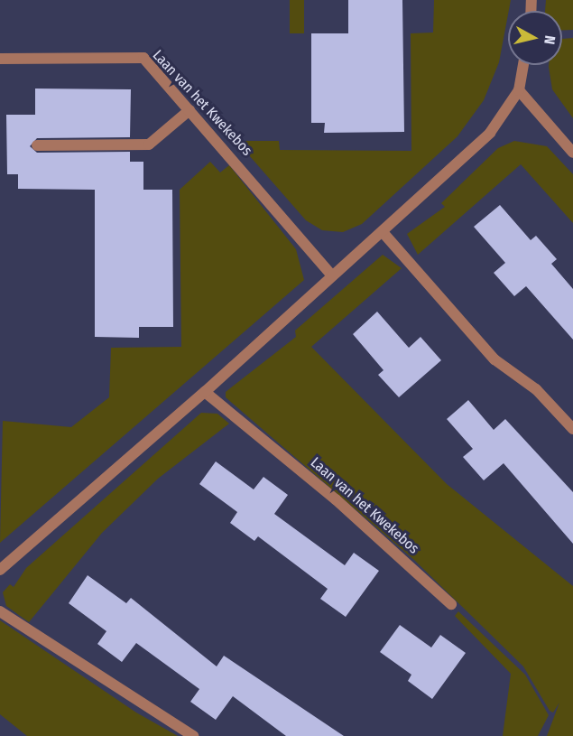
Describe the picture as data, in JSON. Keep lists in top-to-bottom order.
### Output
{
  "streets": {
    "street": ["Laan van het Kwekebos"]
  },
  "north": "right"
}
